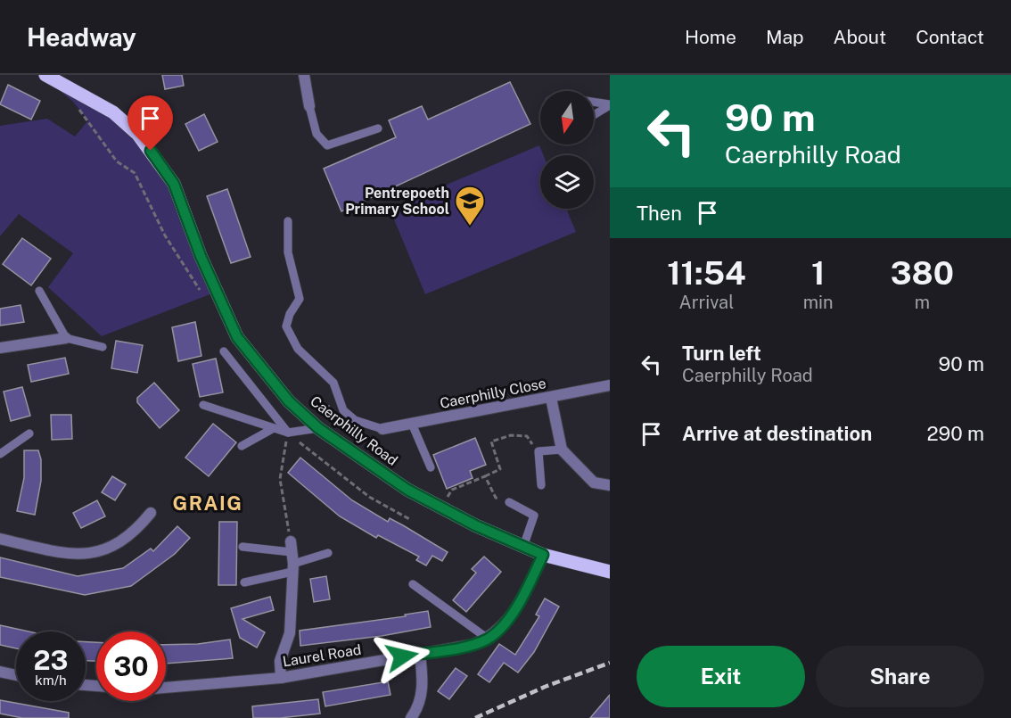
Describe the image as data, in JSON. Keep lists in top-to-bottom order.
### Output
{
  "streets": {
    "main road": ["Caerphilly Road"],
    "street": ["Caerphilly Close", "Laurel Road"]
  },
  "crossings": [
    ["Caerphilly Road", "Laurel Road"]
  ],
  "districts": ["GRAIG"],
  "places": {
    "school or university": ["Pentrepoeth Primary School"]
  },
  "north": "bottom",
  "page": {
    "header": "Headway",
    "nav": [
      "Home",
      "Map",
      "About",
      "Contact"
    ],
    "turn": ["90 m", "Caerphilly Road"],
    "then": "Then",
    "eta": [
      "11:54",
      "Arrival",
      "1",
      "min",
      "380",
      "m"
    ],
    "list": [
      {
        "name": "Turn left",
        "note": "Caerphilly Road",
        "value": "90 m"
      },
      {
        "name": "Arrive at destination",
        "value": "290 m"
      }
    ],
    "speed": "23 km/h",
    "limit": "30",
    "buttons": ["Exit", "Share"]
  }
}
